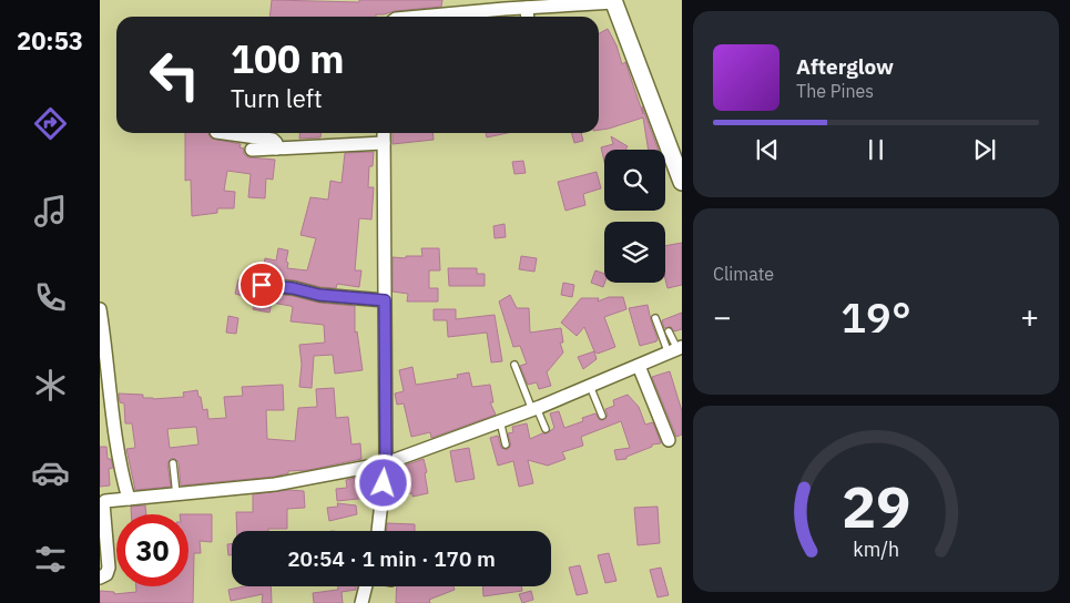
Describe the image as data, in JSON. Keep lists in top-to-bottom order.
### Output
{
  "page": {
    "tabs": "20:53",
    "turn": ["100 m", "Turn left"],
    "song": ["Afterglow", "The Pines"],
    "tile": "Climate",
    "heat": ["−", "19°", "+"],
    "limit": "30",
    "trip": "20:54 · 1 min · 170 m",
    "gauge": ["29", "km/h"]
  }
}
